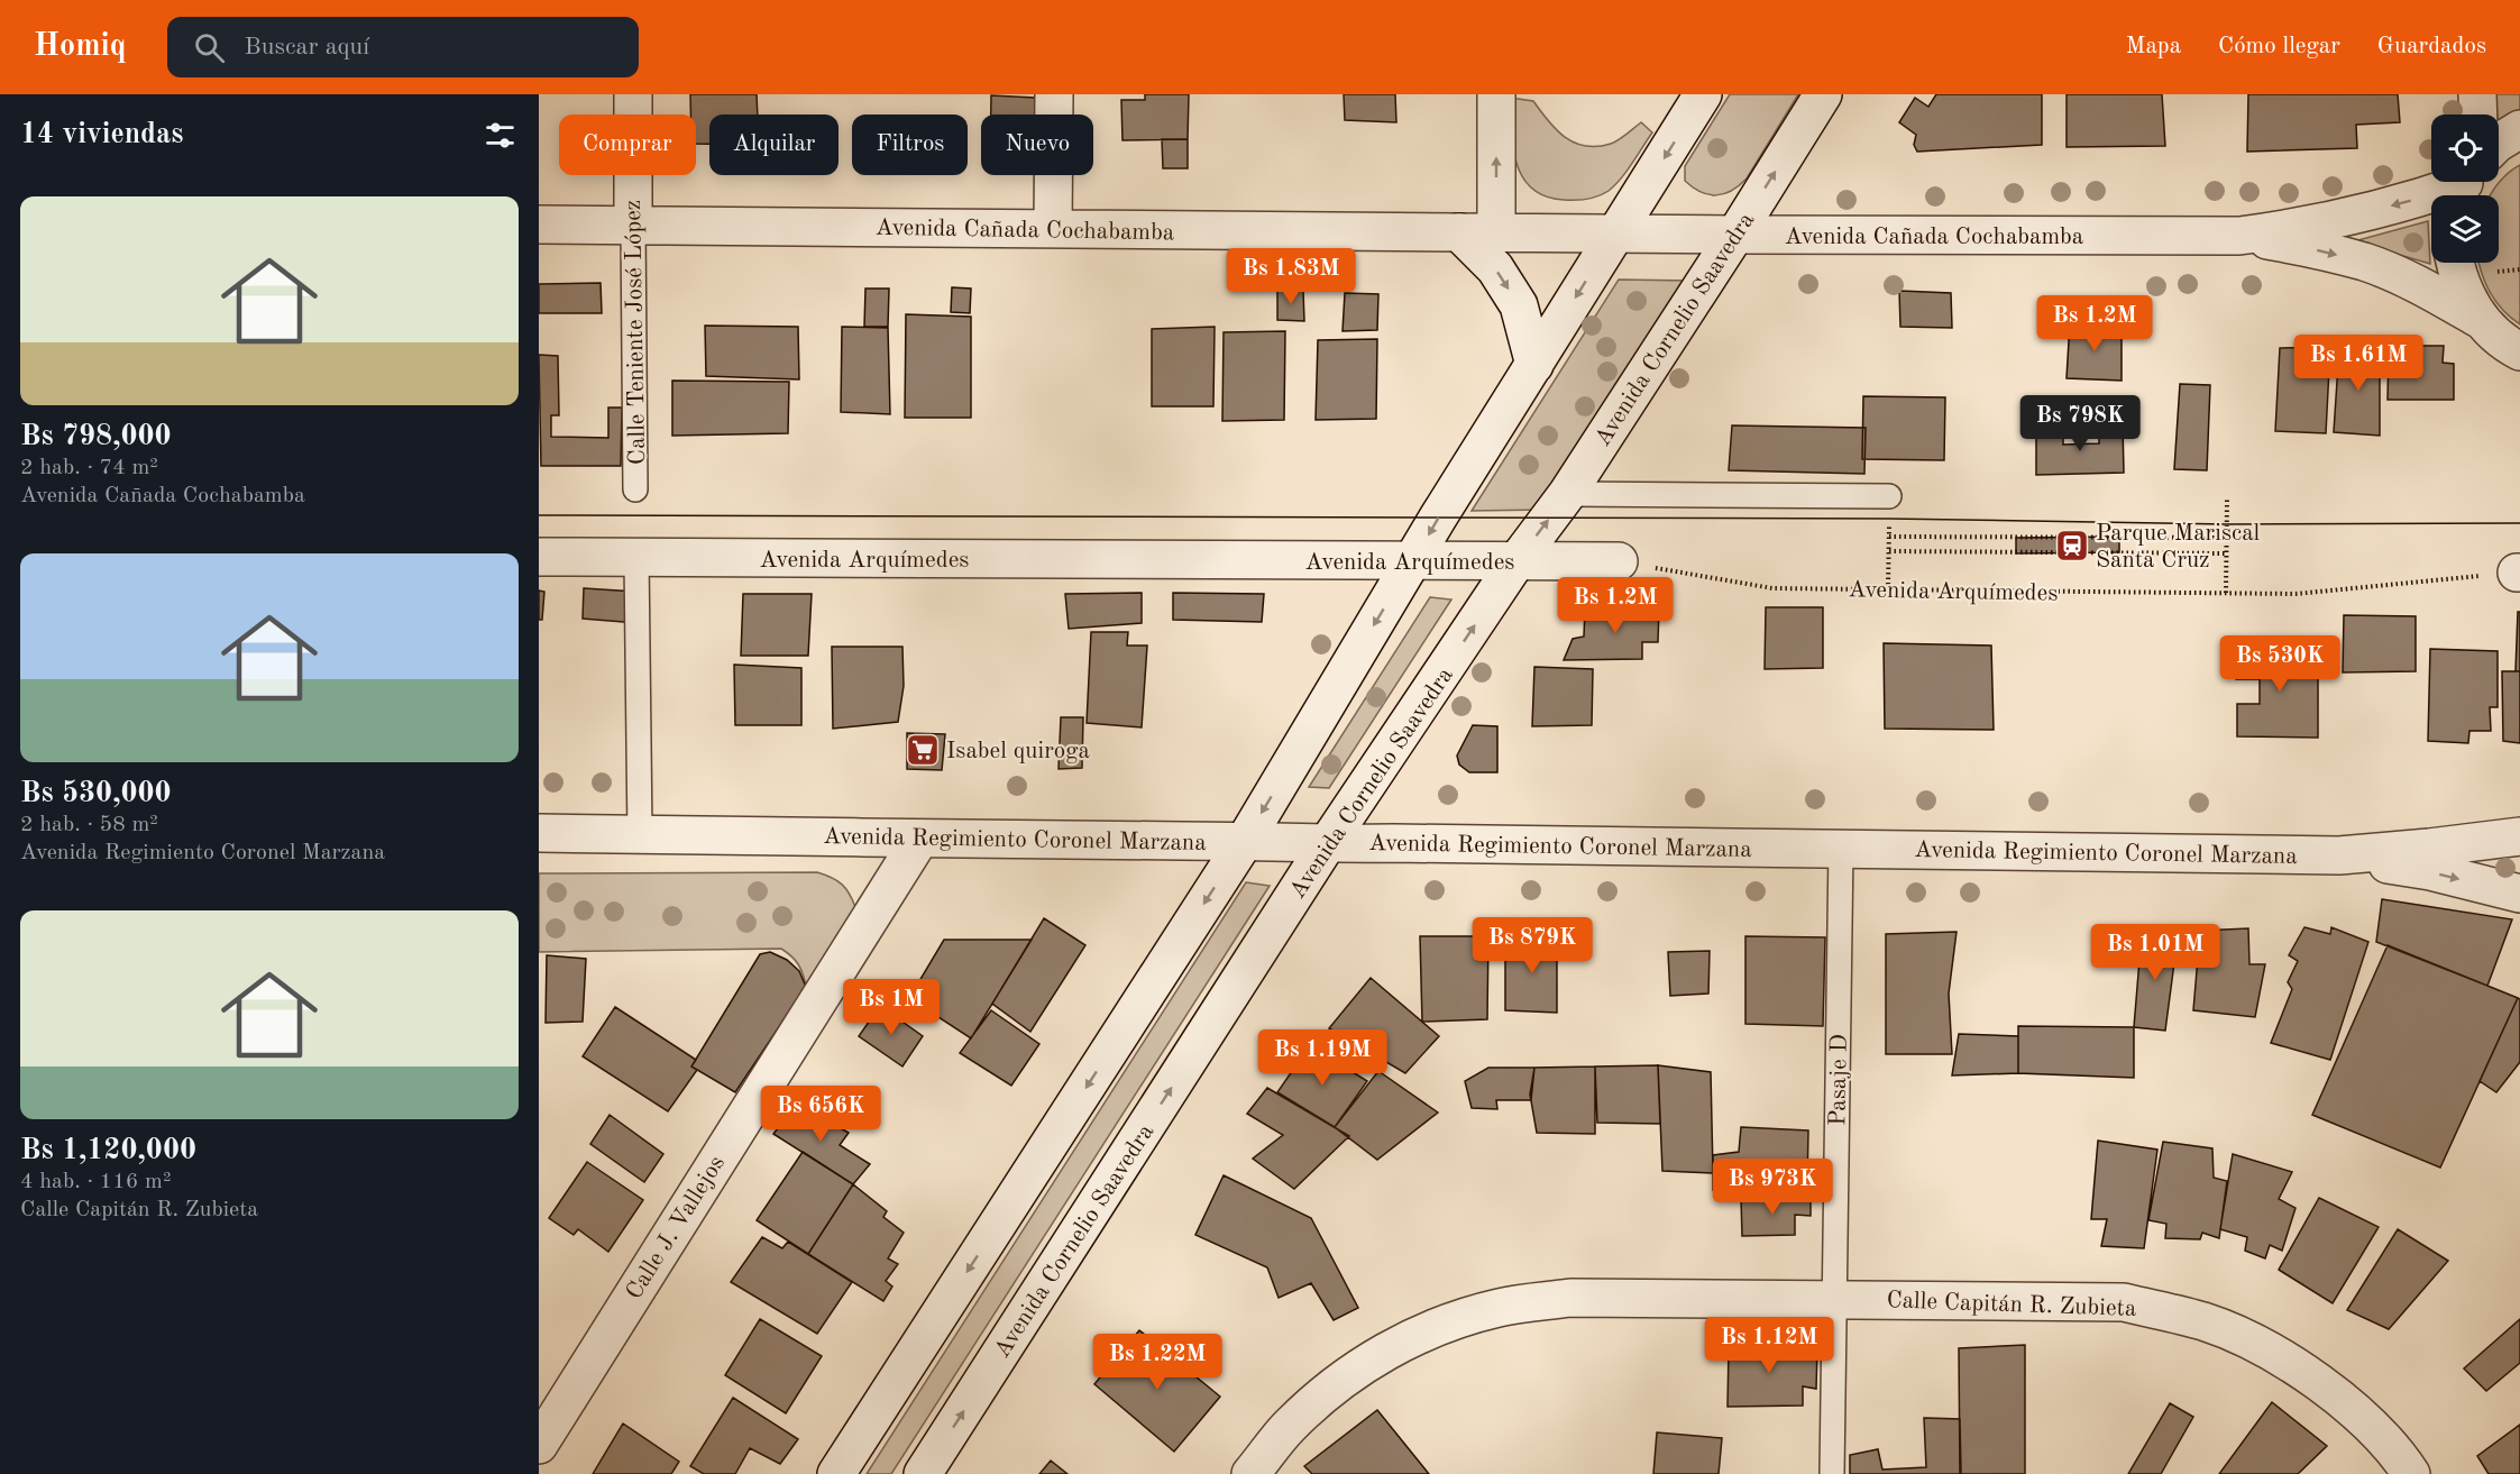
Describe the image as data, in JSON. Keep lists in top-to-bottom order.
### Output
{
  "streets": {
    "street": [
      "Avenida Cañada Cochabamba",
      "Avenida Cornelio Saavedra",
      "Calle Teniente José López",
      "Avenida Arquímedes",
      "Avenida Regimiento Coronel Marzana",
      "Calle J. Vallejos",
      "Calle Capitán R. Zubieta"
    ],
    "lane": ["Pasaje D"]
  },
  "crossings": [
    ["Avenida Cañada Cochabamba", "Avenida Cornelio Saavedra"],
    ["Avenida Cañada Cochabamba", "Calle Teniente José López"],
    ["Avenida Cornelio Saavedra", "Avenida Arquímedes"],
    ["Avenida Cornelio Saavedra", "Avenida Regimiento Coronel Marzana"],
    ["Avenida Regimiento Coronel Marzana", "Pasaje D"],
    ["Avenida Regimiento Coronel Marzana", "Calle J. Vallejos"],
    ["Pasaje D", "Calle Capitán R. Zubieta"]
  ],
  "places": {
    "station": ["Parque Mariscal Santa Cruz"],
    "supermarket": ["Isabel quiroga"]
  },
  "page": {
    "header": "Homiq",
    "search": "Buscar aquí",
    "nav": ["Mapa", "Cómo llegar", "Guardados"],
    "heading": "14 viviendas",
    "chip": [
      "Comprar",
      "Alquilar",
      "Filtros",
      "Nuevo"
    ],
    "list": [
      {
        "name": "Bs 798,000",
        "note": "2 hab. · 74 m² · Avenida Cañada Cochabamba"
      },
      {
        "name": "Bs 530,000",
        "note": "2 hab. · 58 m² · Avenida Regimiento Coronel Marzana"
      },
      {
        "name": "Bs 1,120,000",
        "note": "4 hab. · 116 m² · Calle Capitán R. Zubieta"
      }
    ],
    "price": [
      "Bs 1.83M",
      "Bs 1.2M",
      "Bs 1.61M",
      "Bs 798K",
      "Bs 1.2M",
      "Bs 530K",
      "Bs 879K",
      "Bs 1.01M",
      "Bs 1M",
      "Bs 1.19M",
      "Bs 656K",
      "Bs 973K",
      "Bs 1.12M",
      "Bs 1.22M"
    ]
  }
}
